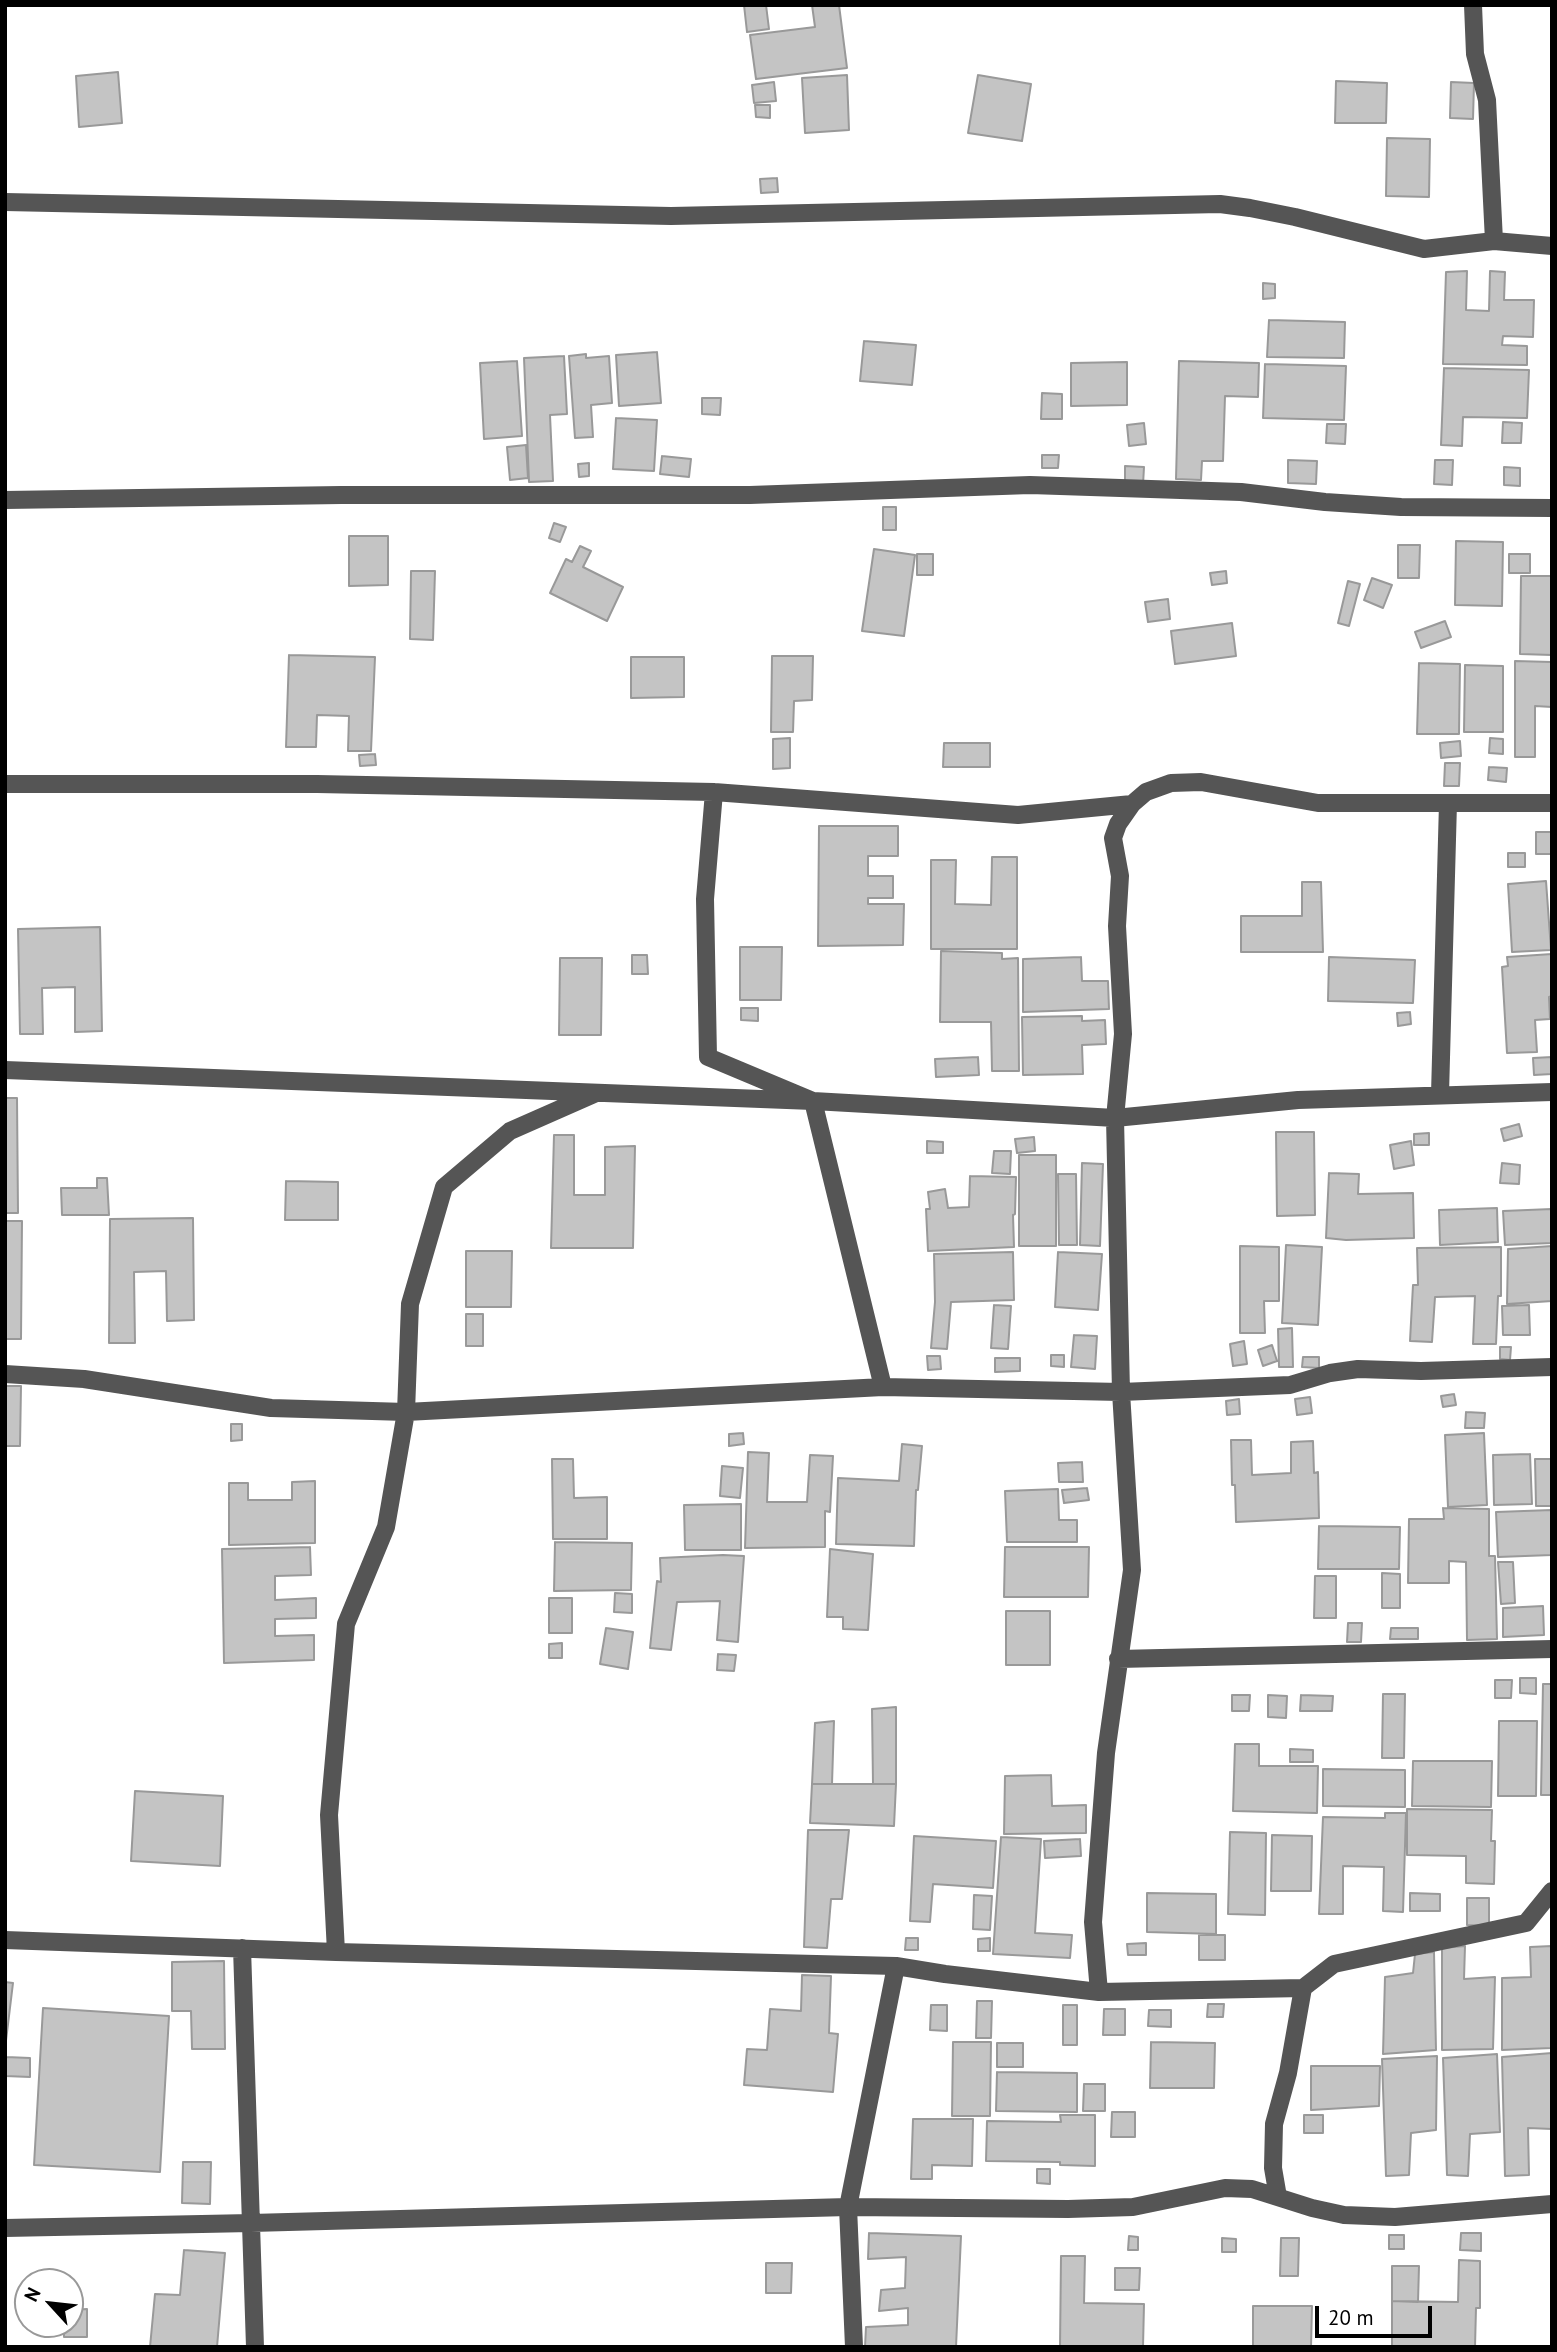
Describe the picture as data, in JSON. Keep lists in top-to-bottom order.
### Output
{
  "scale_bar": "20 m",
  "north": "top left"
}
